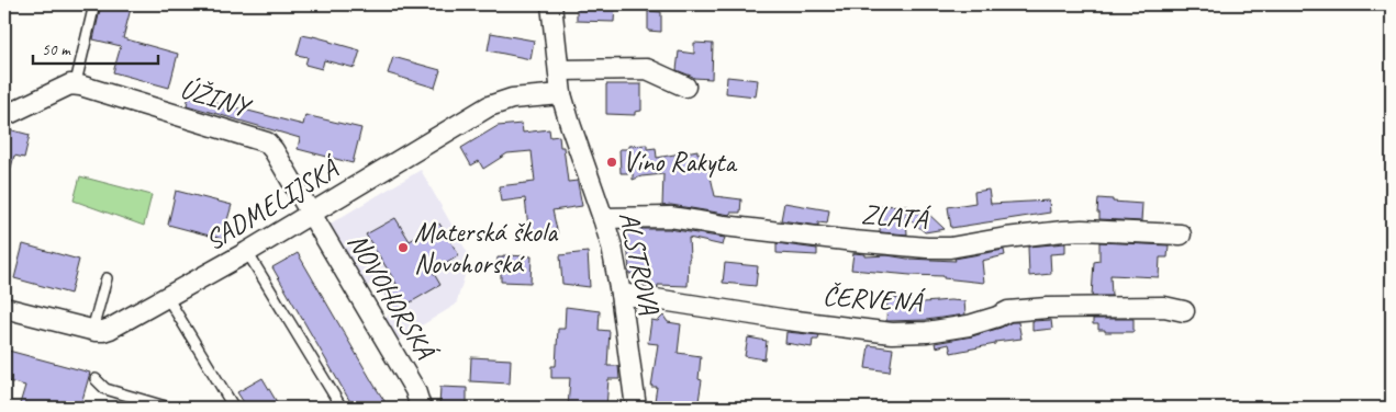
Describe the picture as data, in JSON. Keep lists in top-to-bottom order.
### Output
{
  "streets": {
    "street": [
      "ÚŽINY",
      "SADMELIJSKÁ",
      "ZLATÁ",
      "ALSTROVA",
      "NOVOHORSKÁ",
      "ČERVENÁ"
    ]
  },
  "crossings": [
    ["ÚŽINY", "SADMELIJSKÁ"],
    ["ÚŽINY", "NOVOHORSKÁ"],
    ["SADMELIJSKÁ", "ALSTROVA"],
    ["SADMELIJSKÁ", "NOVOHORSKÁ"],
    ["ZLATÁ", "ALSTROVA"],
    ["ALSTROVA", "ČERVENÁ"]
  ],
  "places": ["Víno Rakyta", "Materská škola Novohorská"],
  "scale_bar": "50 m"
}
